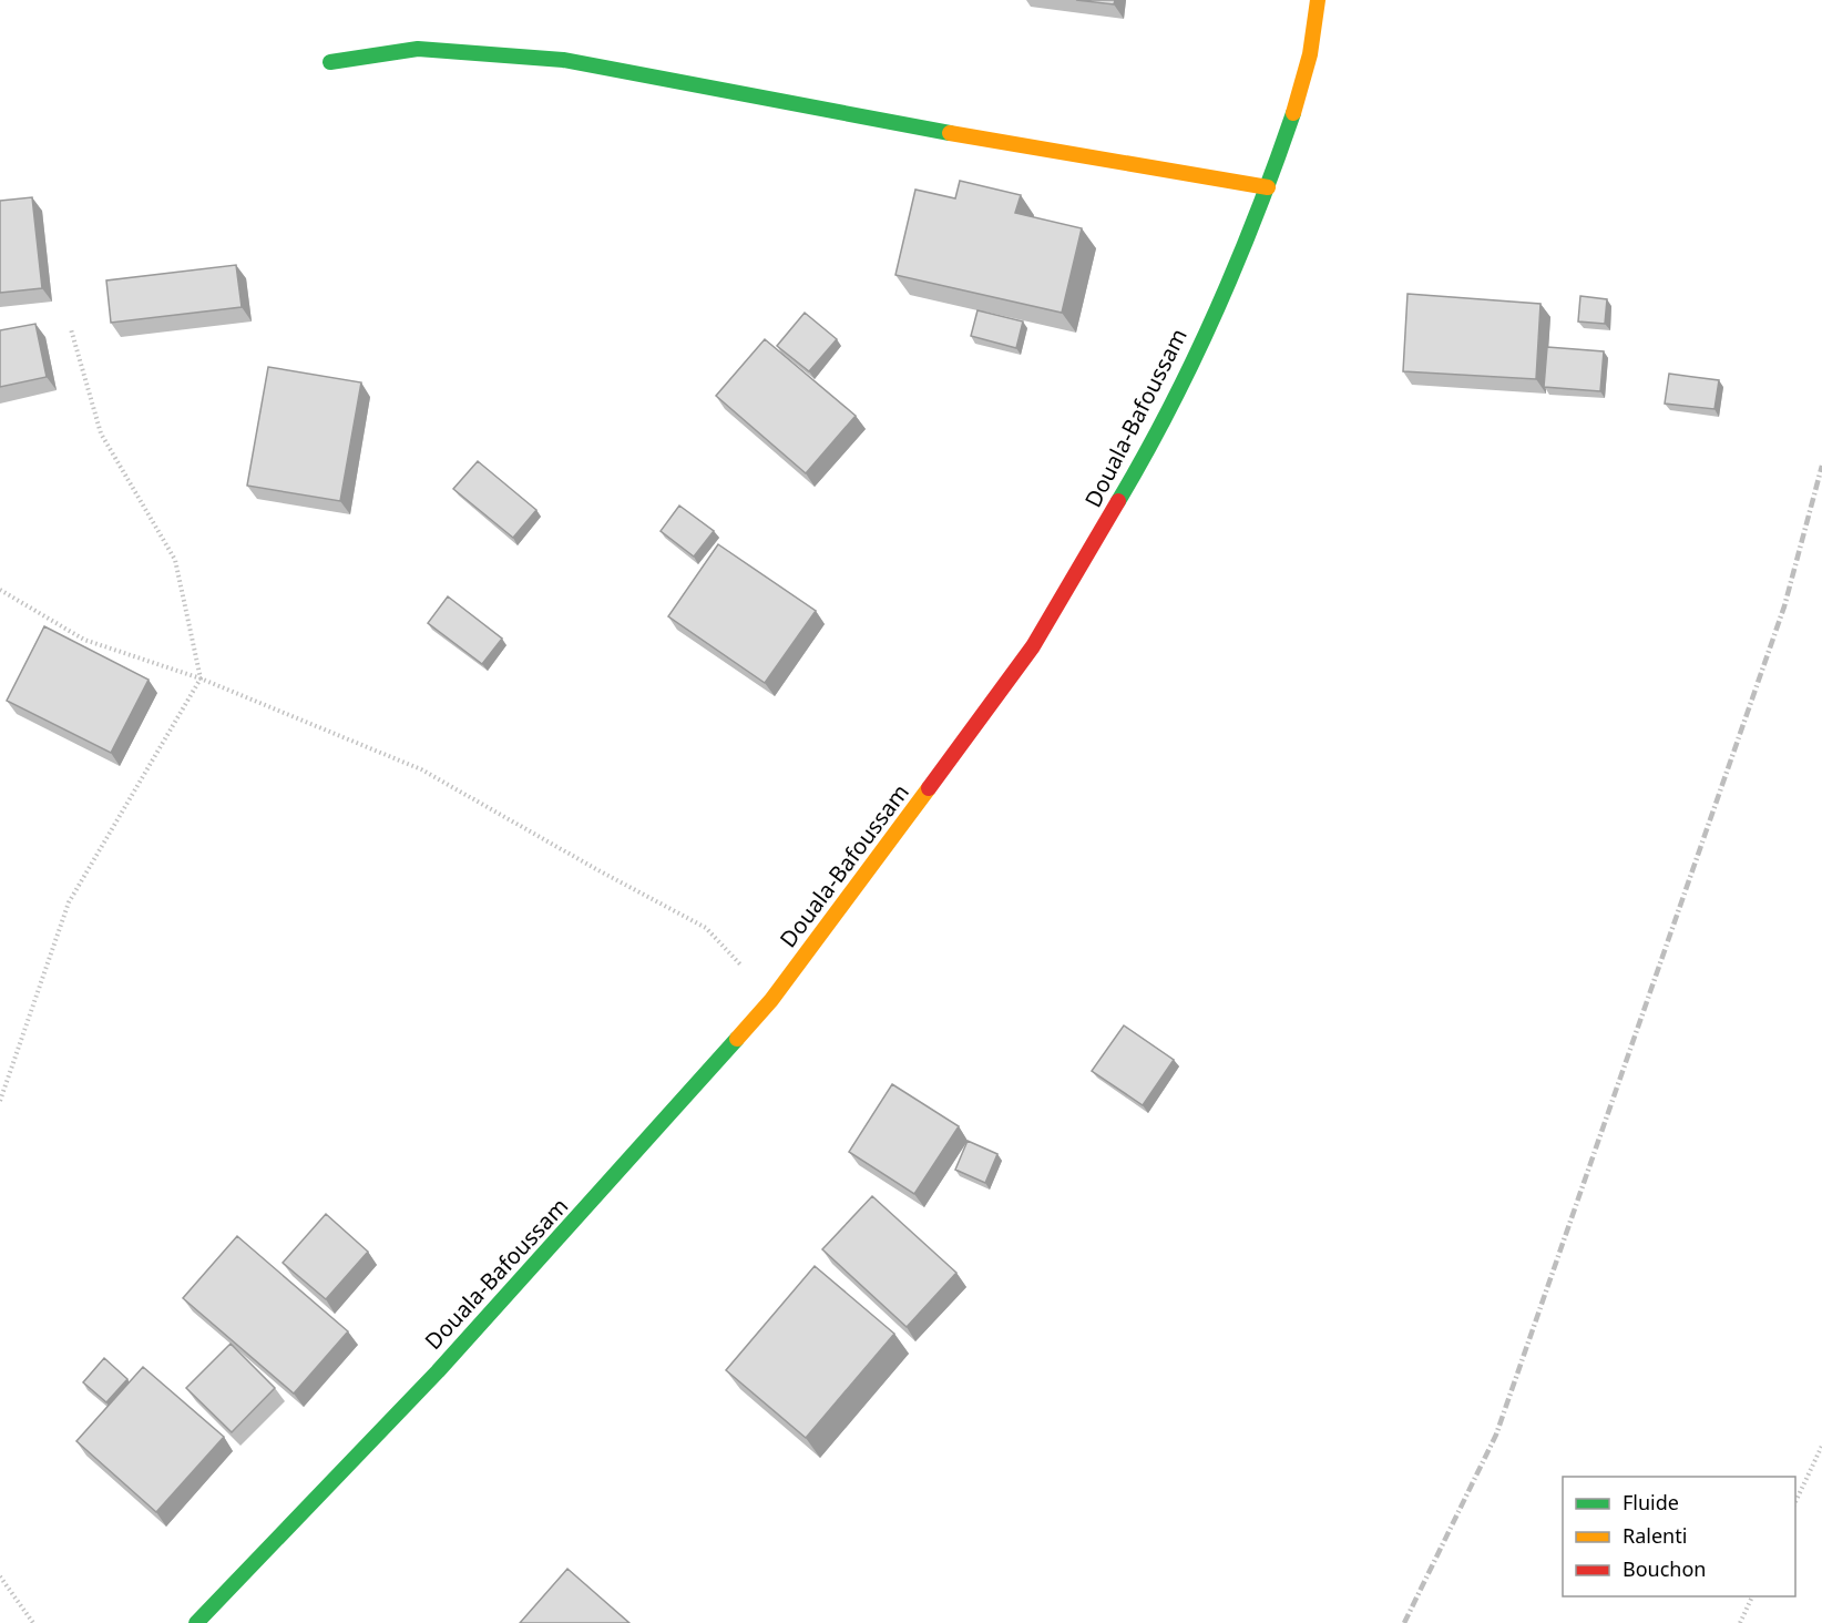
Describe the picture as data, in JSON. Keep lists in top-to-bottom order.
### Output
{
  "streets": {
    "main road": ["Douala-Bafoussam"]
  },
  "legend": ["Fluide", "Ralenti", "Bouchon"]
}
